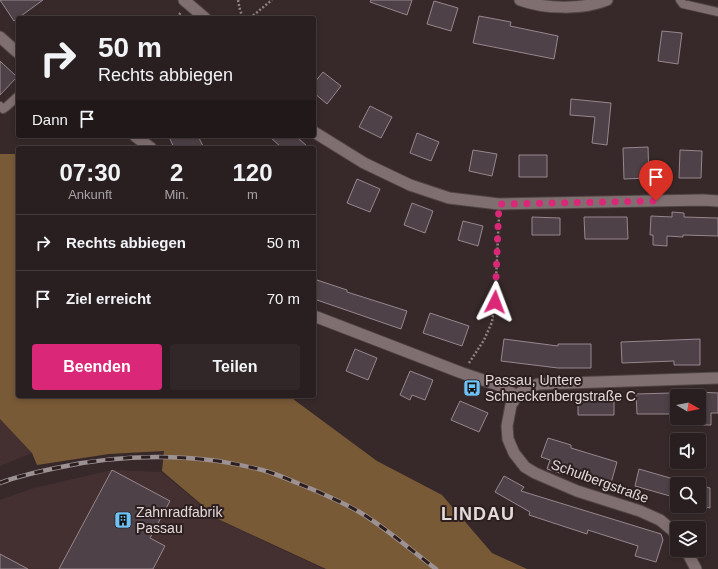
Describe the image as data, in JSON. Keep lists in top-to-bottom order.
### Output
{
  "streets": {
    "street": ["Schulbergstraße"]
  },
  "districts": ["LINDAU"],
  "places": {
    "bus stop": ["Passau, Untere Schneckenbergstraße C"],
    "building": ["Zahnradfabrik Passau"]
  },
  "north": "right",
  "page": {
    "turn": ["50 m", "Rechts abbiegen"],
    "then": "Dann",
    "eta": [
      "07:30",
      "Ankunft",
      "2",
      "Min.",
      "120",
      "m"
    ],
    "list": [
      {
        "name": "Rechts abbiegen",
        "value": "50 m"
      },
      {
        "name": "Ziel erreicht",
        "value": "70 m"
      }
    ],
    "buttons": ["Beenden", "Teilen"]
  }
}
